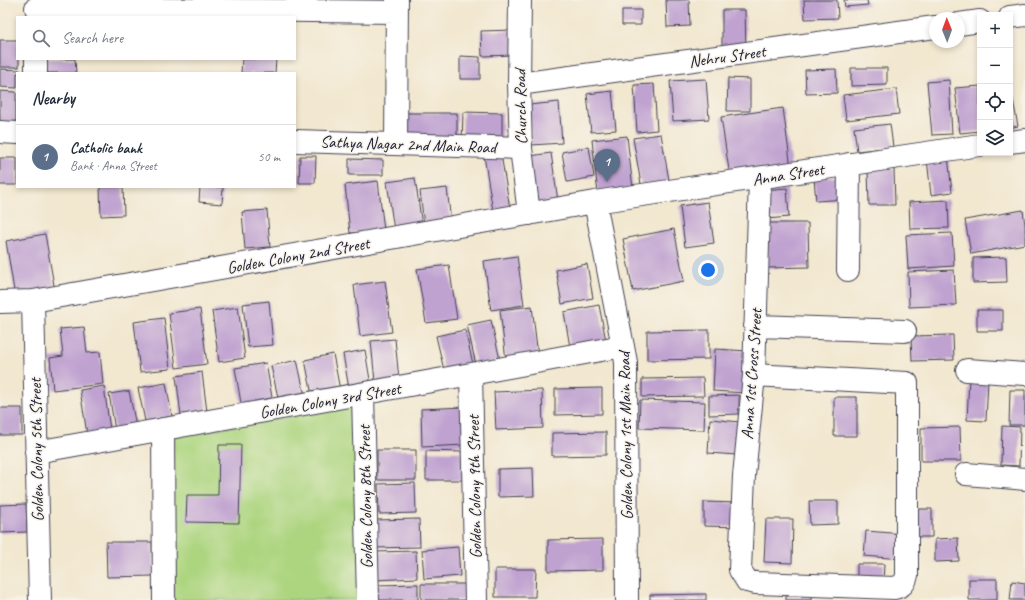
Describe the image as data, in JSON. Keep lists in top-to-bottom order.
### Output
{
  "streets": {
    "street": [
      "Nehru Street",
      "Church Road",
      "Sathya Nagar 2nd Main Road",
      "Anna Street",
      "Golden Colony 2nd Street",
      "Anna 1st Cross Street",
      "Golden Colony 3rd Street",
      "Golden Colony 1st Main Road",
      "Golden Colony 5th Street",
      "Golden Colony 9th Street",
      "Golden Colony 8th Street"
    ]
  },
  "crossings": [
    ["Nehru Street", "Church Road"],
    ["Church Road", "Sathya Nagar 2nd Main Road"],
    ["Church Road", "Golden Colony 2nd Street"],
    ["Anna Street", "Golden Colony 2nd Street"],
    ["Anna Street", "Anna 1st Cross Street"],
    ["Anna Street", "Golden Colony 1st Main Road"],
    ["Golden Colony 2nd Street", "Golden Colony 1st Main Road"],
    ["Golden Colony 2nd Street", "Golden Colony 5th Street"],
    ["Golden Colony 3rd Street", "Golden Colony 1st Main Road"],
    ["Golden Colony 3rd Street", "Golden Colony 5th Street"],
    ["Golden Colony 3rd Street", "Golden Colony 9th Street"],
    ["Golden Colony 3rd Street", "Golden Colony 8th Street"]
  ],
  "north": "top",
  "page": {
    "map_buttons": ["+", "−"],
    "search": "Search here",
    "heading": "Nearby",
    "list": [
      {
        "mark": "1",
        "name": "Catholic bank",
        "note": "Bank · Anna Street",
        "value": "50 m"
      }
    ],
    "pins": "1"
  }
}
